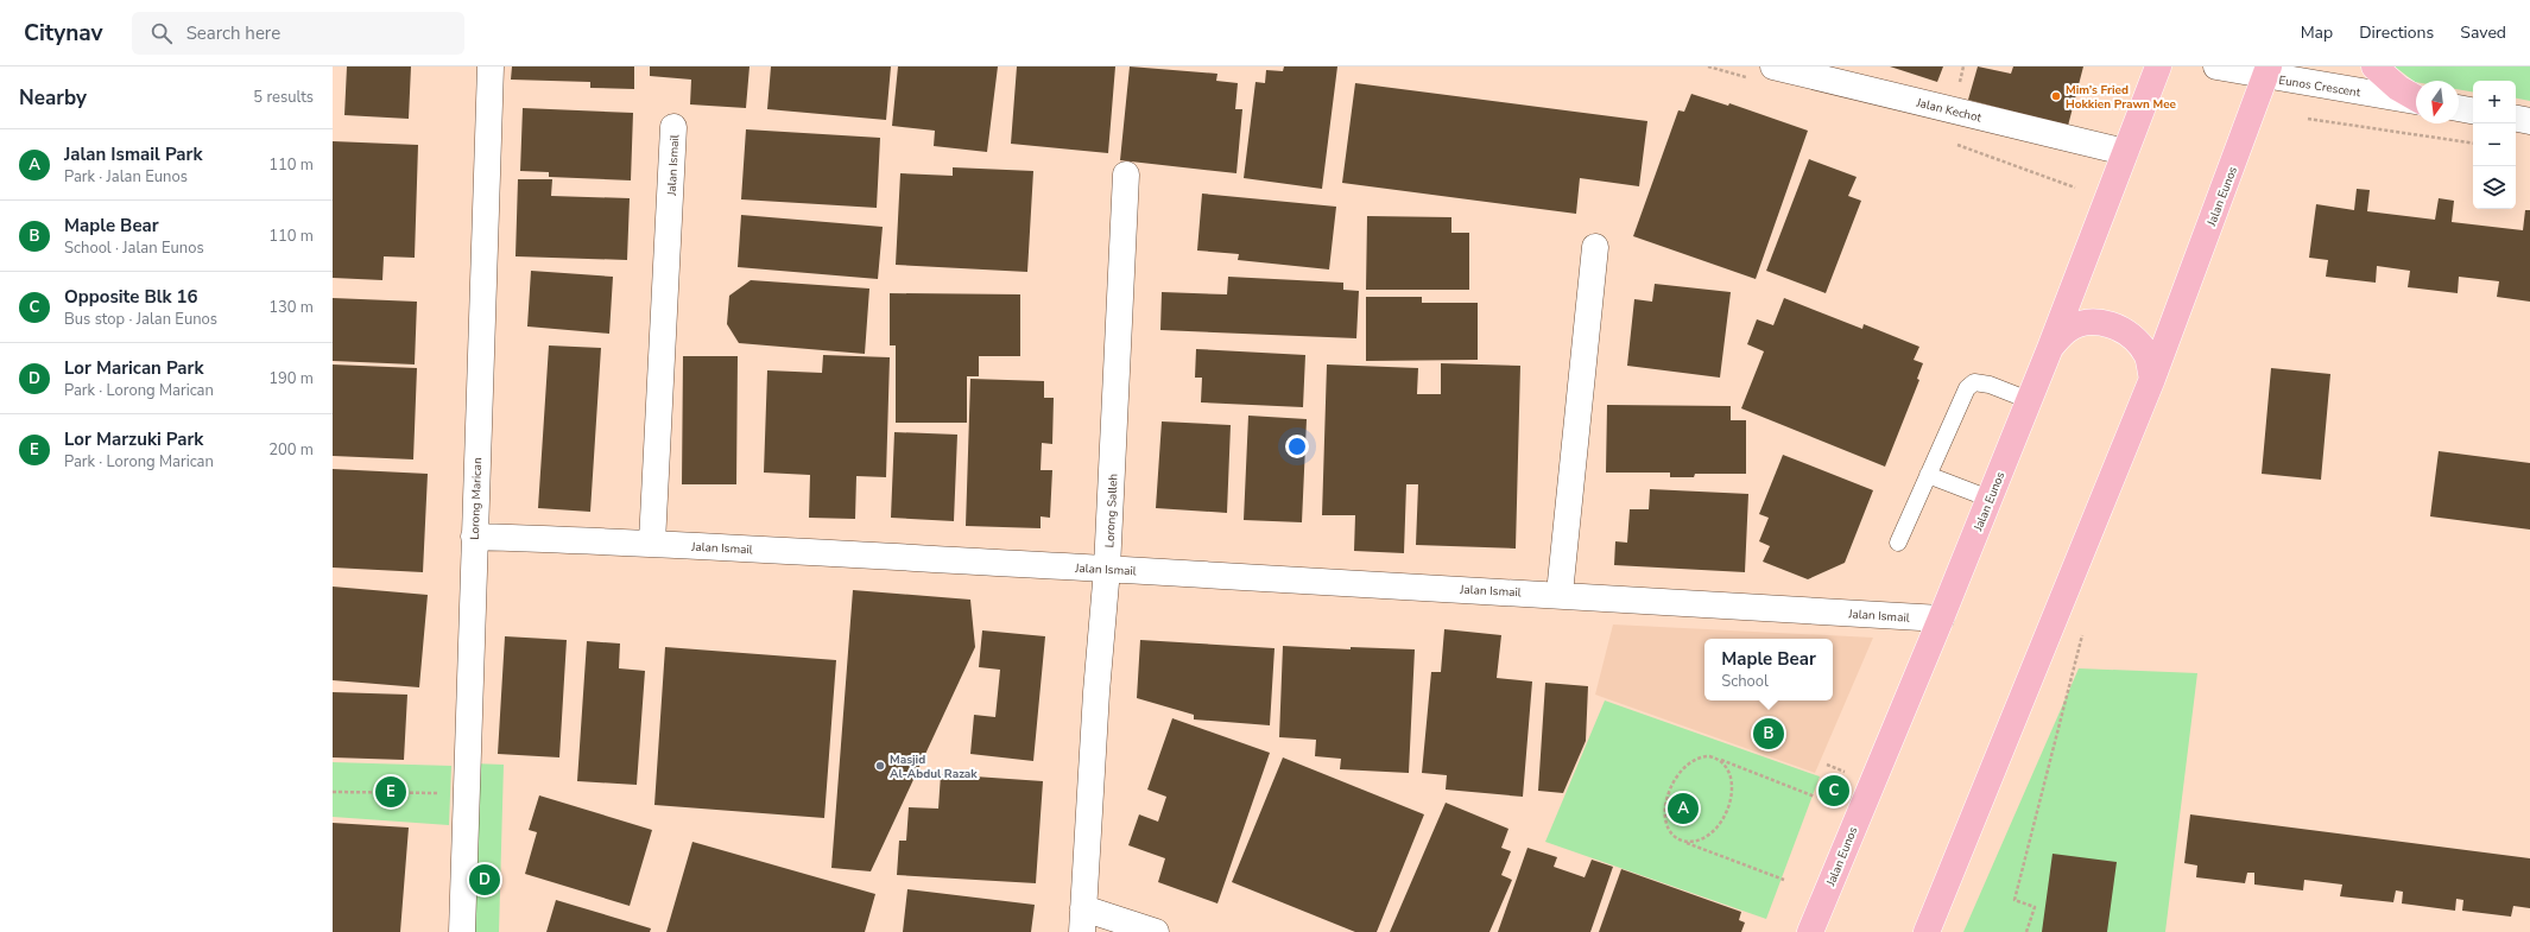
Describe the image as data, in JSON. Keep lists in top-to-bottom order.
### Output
{
  "streets": {
    "highway": ["Jalan Eunos"],
    "street": [
      "Eunos Crescent",
      "Jalan Kechot",
      "Jalan Ismail",
      "Lorong Marican",
      "Lorong Salleh"
    ]
  },
  "crossings": [
    ["Eunos Crescent", "Jalan Eunos"],
    ["Jalan Kechot", "Jalan Eunos"],
    ["Jalan Ismail", "Jalan Eunos"],
    ["Jalan Ismail", "Lorong Marican"],
    ["Jalan Ismail", "Lorong Salleh"]
  ],
  "places": ["Mim’s Fried Hokkien Prawn Mee", "Masjid Al-Abdul Razak"],
  "north": "bottom",
  "page": {
    "header": "Citynav",
    "search": "Search here",
    "nav": ["Map", "Directions", "Saved"],
    "heading": ["Nearby", "5 results"],
    "map_buttons": ["+", "−"],
    "list": [
      {
        "mark": "A",
        "name": "Jalan Ismail Park",
        "note": "Park · Jalan Eunos",
        "value": "110 m"
      },
      {
        "mark": "B",
        "name": "Maple Bear",
        "note": "School · Jalan Eunos",
        "value": "110 m"
      },
      {
        "mark": "C",
        "name": "Opposite Blk 16",
        "note": "Bus stop · Jalan Eunos",
        "value": "130 m"
      },
      {
        "mark": "D",
        "name": "Lor Marican Park",
        "note": "Park · Lorong Marican",
        "value": "190 m"
      },
      {
        "mark": "E",
        "name": "Lor Marzuki Park",
        "note": "Park · Lorong Marican",
        "value": "200 m"
      }
    ],
    "popup": ["Maple Bear", "School"],
    "pins": [
      "B",
      "C",
      "E",
      "A",
      "D"
    ]
  }
}
